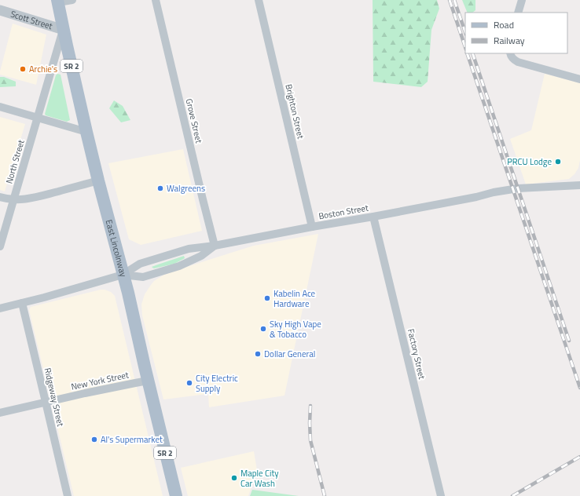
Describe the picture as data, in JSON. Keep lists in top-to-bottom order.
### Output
{
  "streets": {
    "main road": ["SR 2", "East Lincolnway"],
    "street": [
      "Scott Street",
      "Brighton Street",
      "Grove Street",
      "North Street",
      "Boston Street",
      "Factory Street",
      "New York Street",
      "Ridgeway Street"
    ]
  },
  "crossings": [
    ["Scott Street", "North Street"],
    ["Scott Street", "East Lincolnway"],
    ["Brighton Street", "Boston Street"],
    ["Grove Street", "Boston Street"],
    ["North Street", "East Lincolnway"],
    ["Boston Street", "East Lincolnway"],
    ["Boston Street", "Factory Street"],
    ["Boston Street", "Ridgeway Street"],
    ["East Lincolnway", "New York Street"],
    ["New York Street", "Ridgeway Street"]
  ],
  "places": [
    "Archie's",
    "PRCU Lodge",
    "Walgreens",
    "Kabelin Ace Hardware",
    "Sky High Vape & Tobacco",
    "Dollar General",
    "City Electric Supply",
    "Al's Supermarket",
    "Maple City Car Wash"
  ],
  "legend": ["Road", "Railway"]
}
